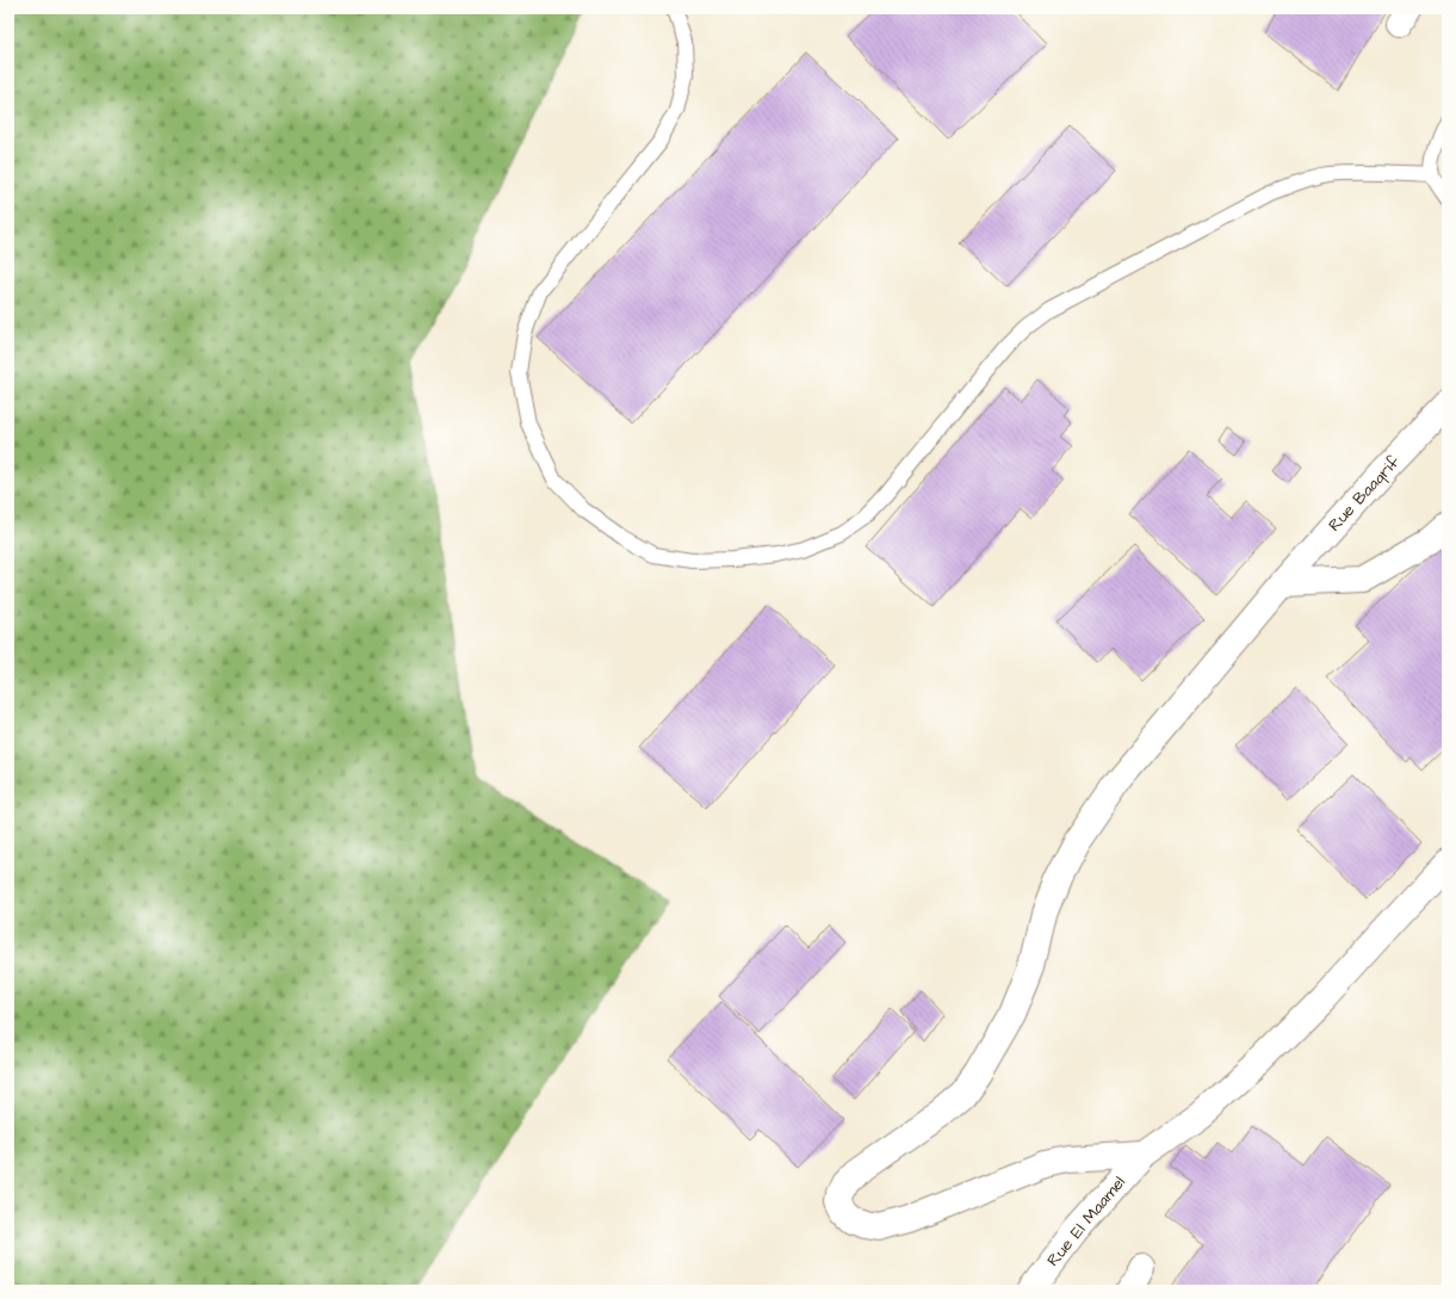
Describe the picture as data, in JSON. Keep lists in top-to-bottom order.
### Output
{
  "streets": {
    "street": ["Rue Baaqrif", "Rue El Maamel"]
  },
  "crossings": [
    ["Rue Baaqrif", "Rue El Maamel"]
  ]
}
